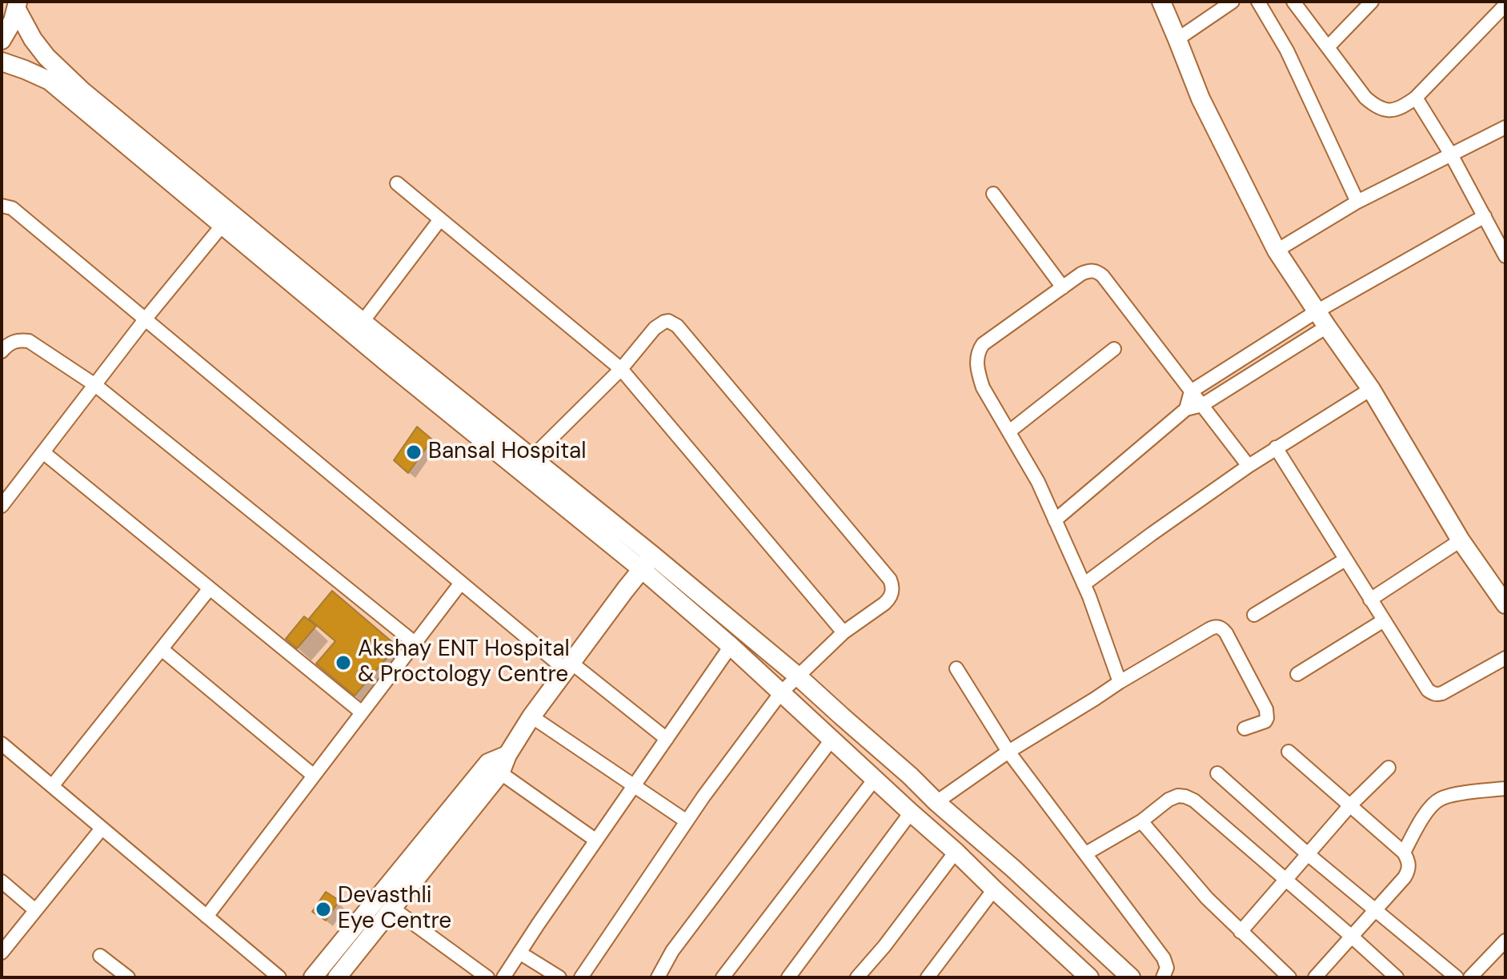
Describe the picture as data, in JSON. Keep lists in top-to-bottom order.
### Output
{
  "places": ["Bansal Hospital", "Akshay ENT Hospital & Proctology Centre", "Devasthli Eye Centre"]
}
